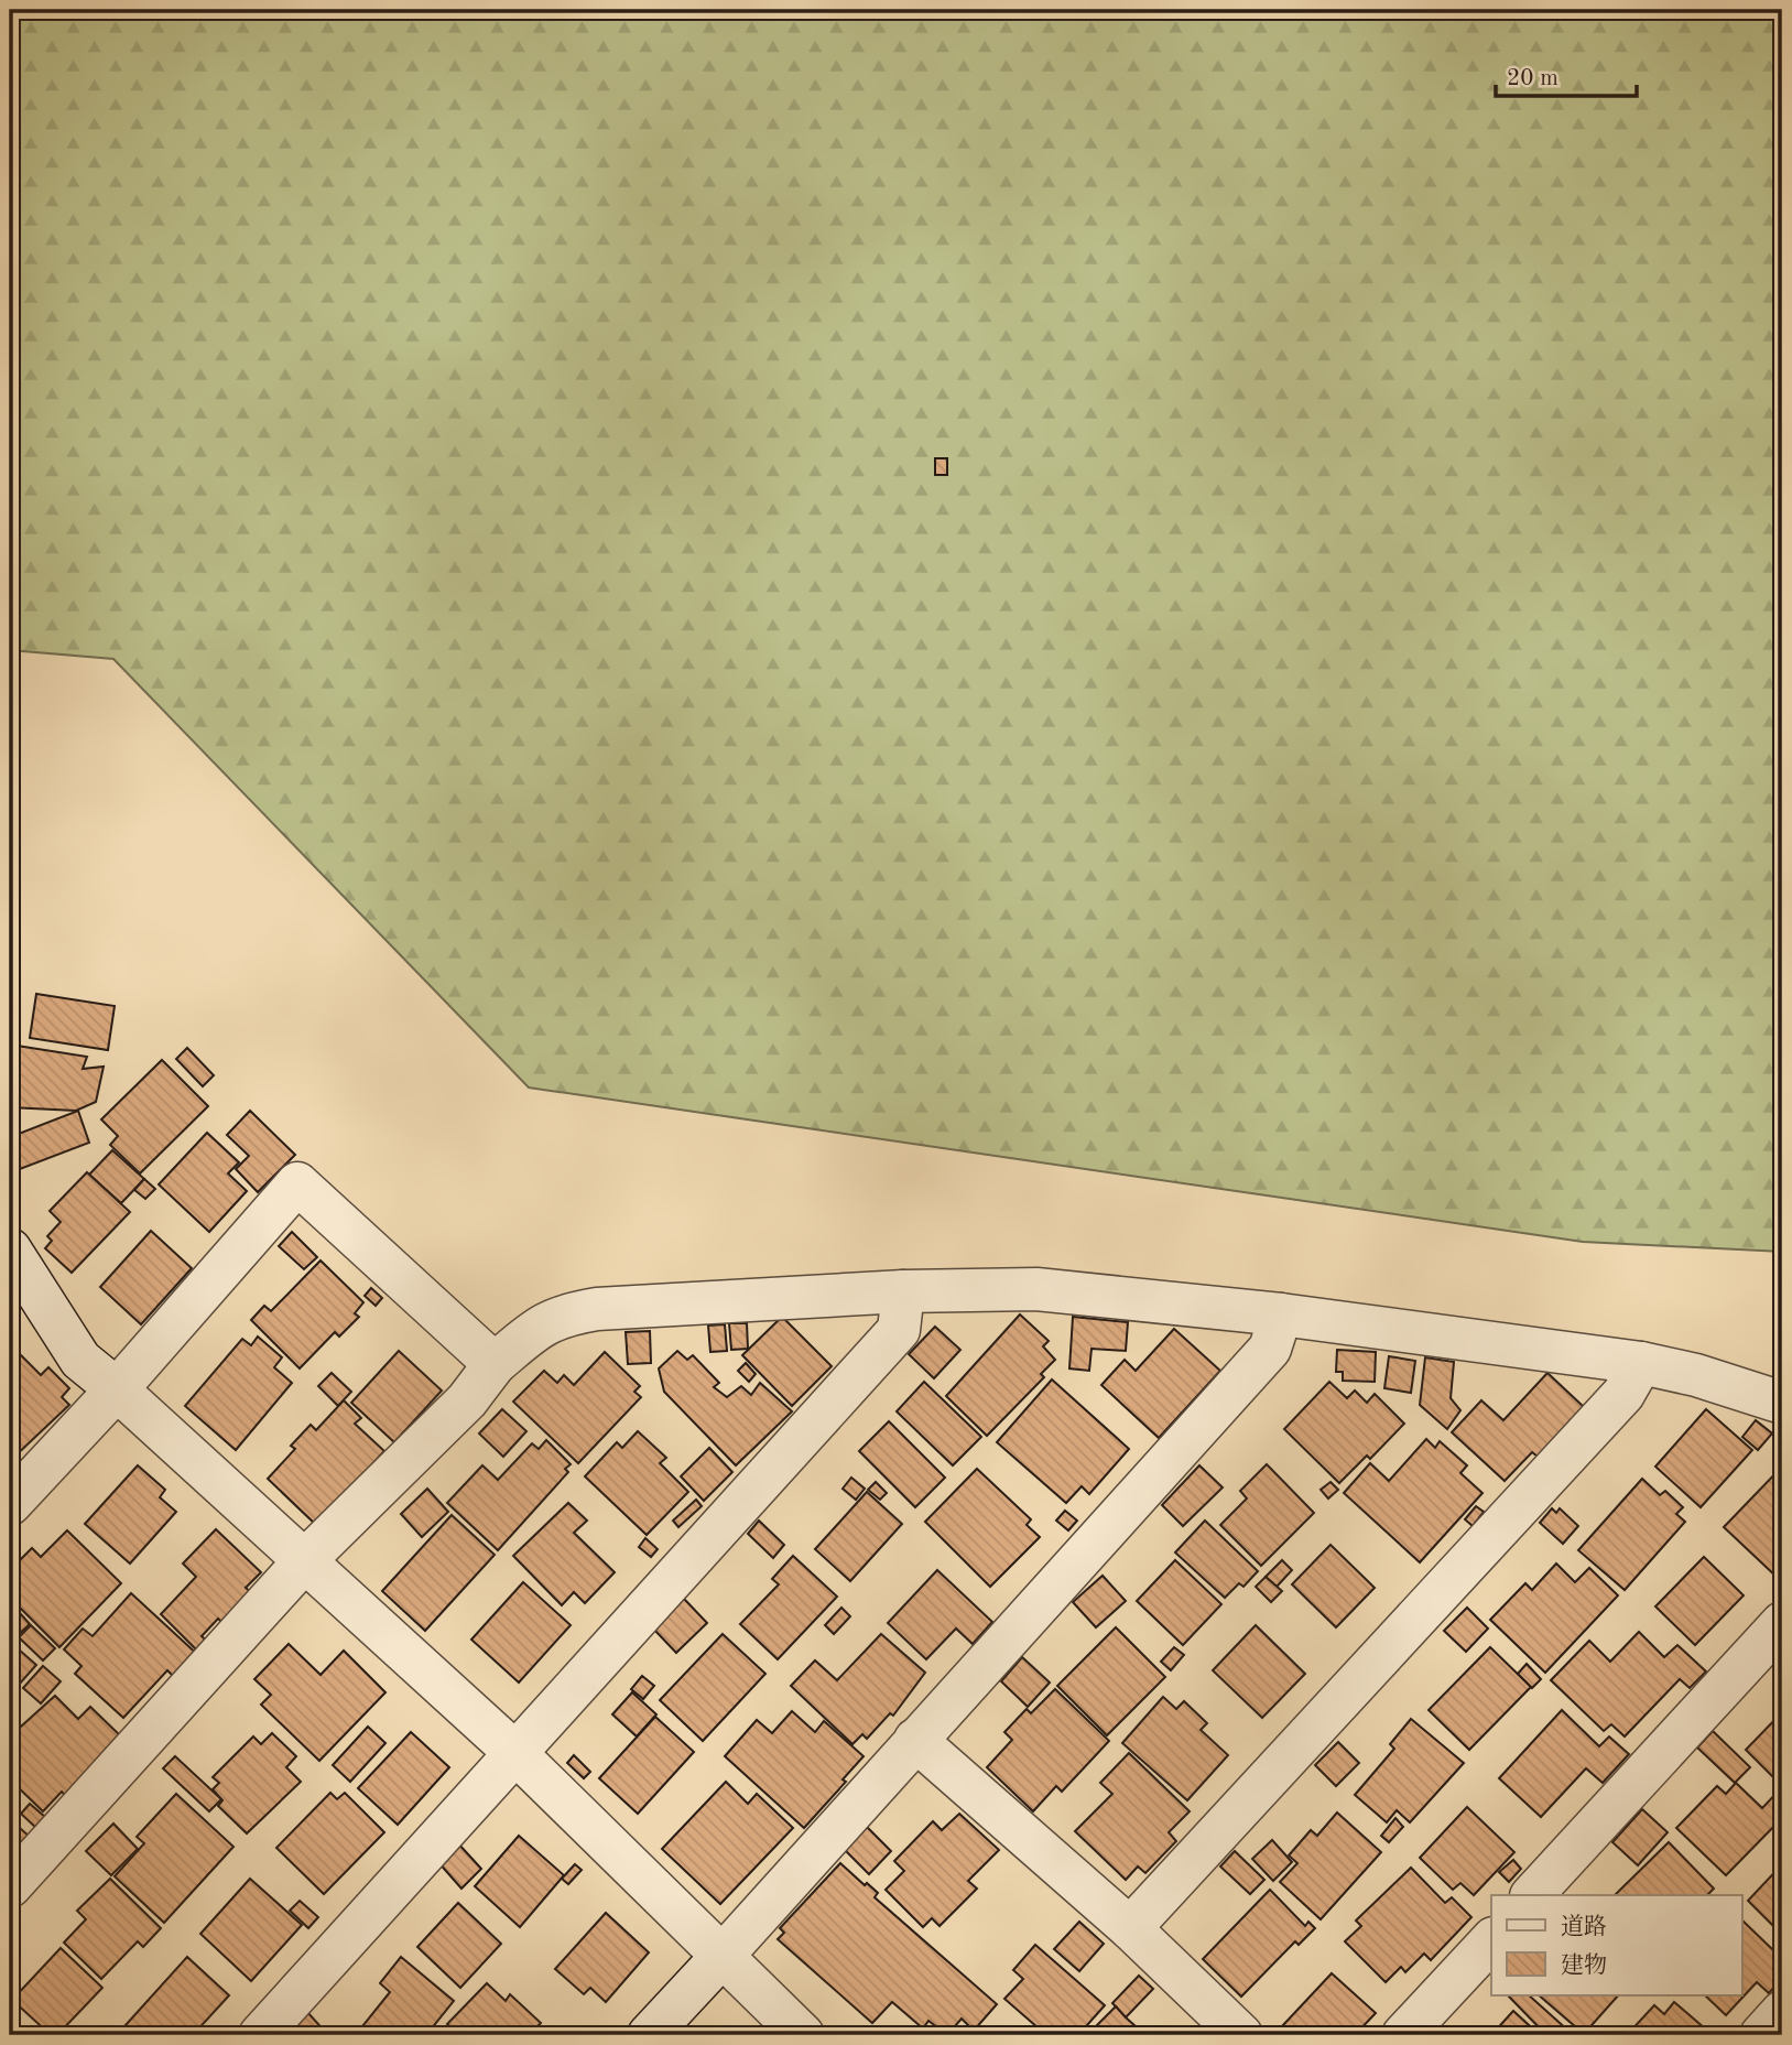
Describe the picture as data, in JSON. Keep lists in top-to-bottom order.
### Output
{
  "legend": ["道路", "建物"],
  "scale_bar": "20 m"
}
